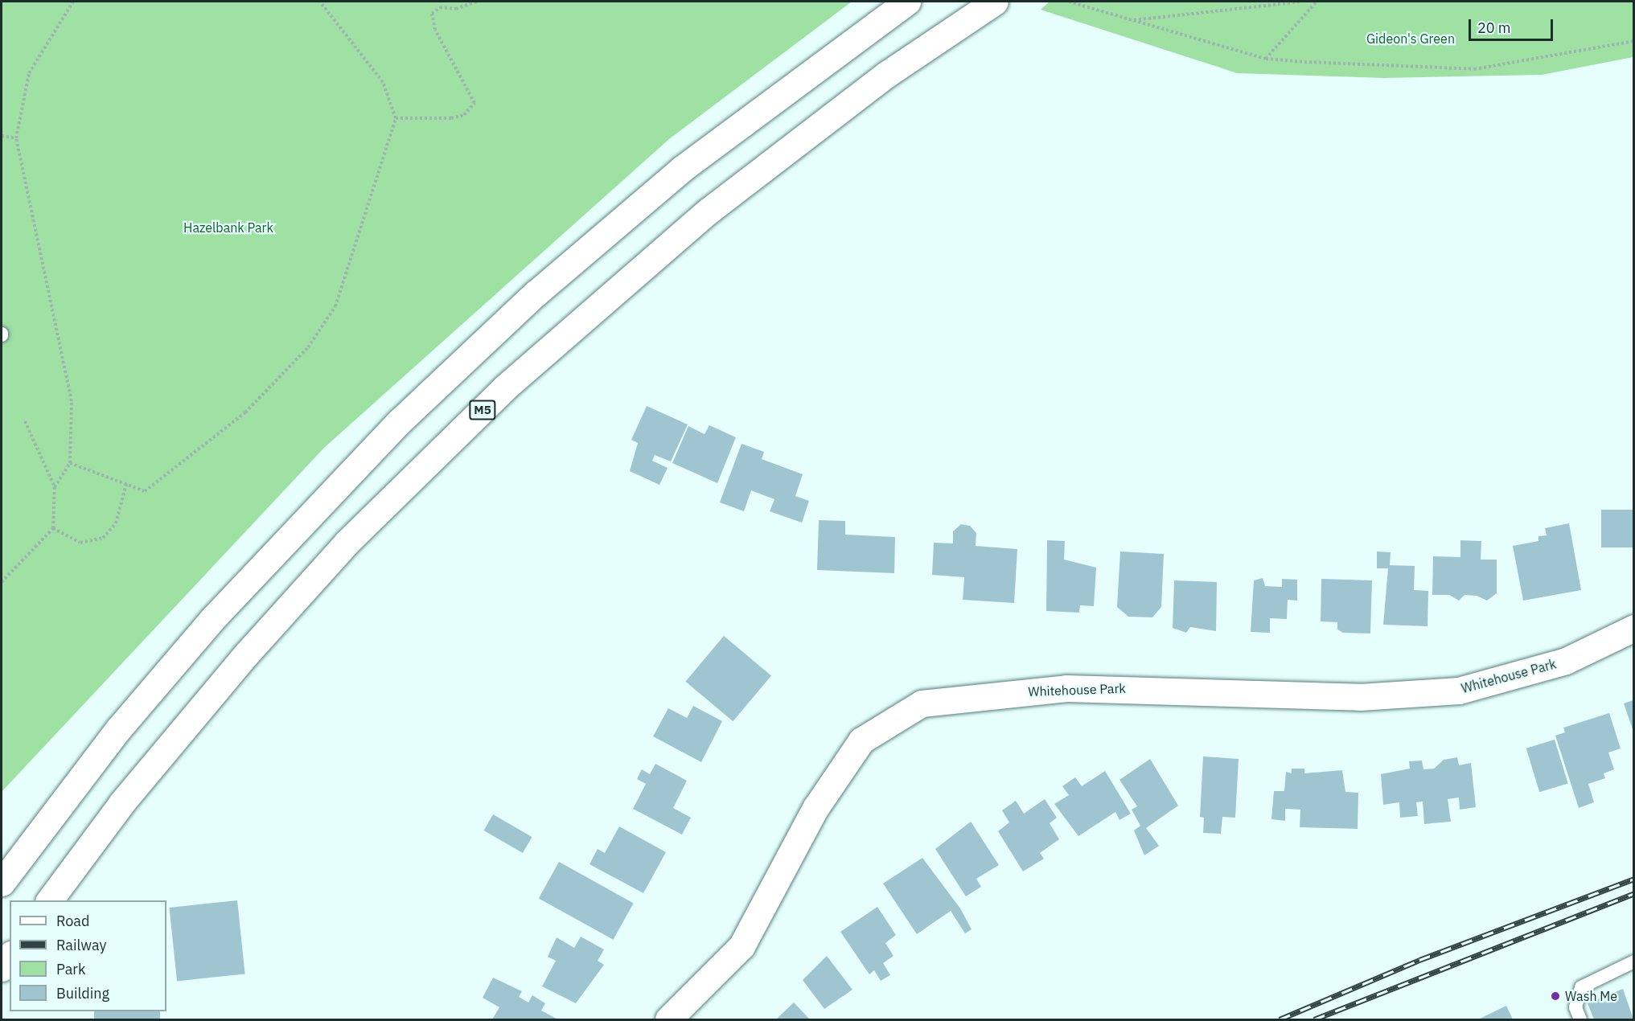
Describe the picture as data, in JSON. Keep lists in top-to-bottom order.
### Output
{
  "streets": {
    "main road": ["M5", "Whitehouse Park"]
  },
  "parks": ["Gideon's Green", "Hazelbank Park"],
  "places": ["Wash Me"],
  "legend": [
    "Road",
    "Railway",
    "Park",
    "Building"
  ],
  "scale_bar": "20 m"
}
